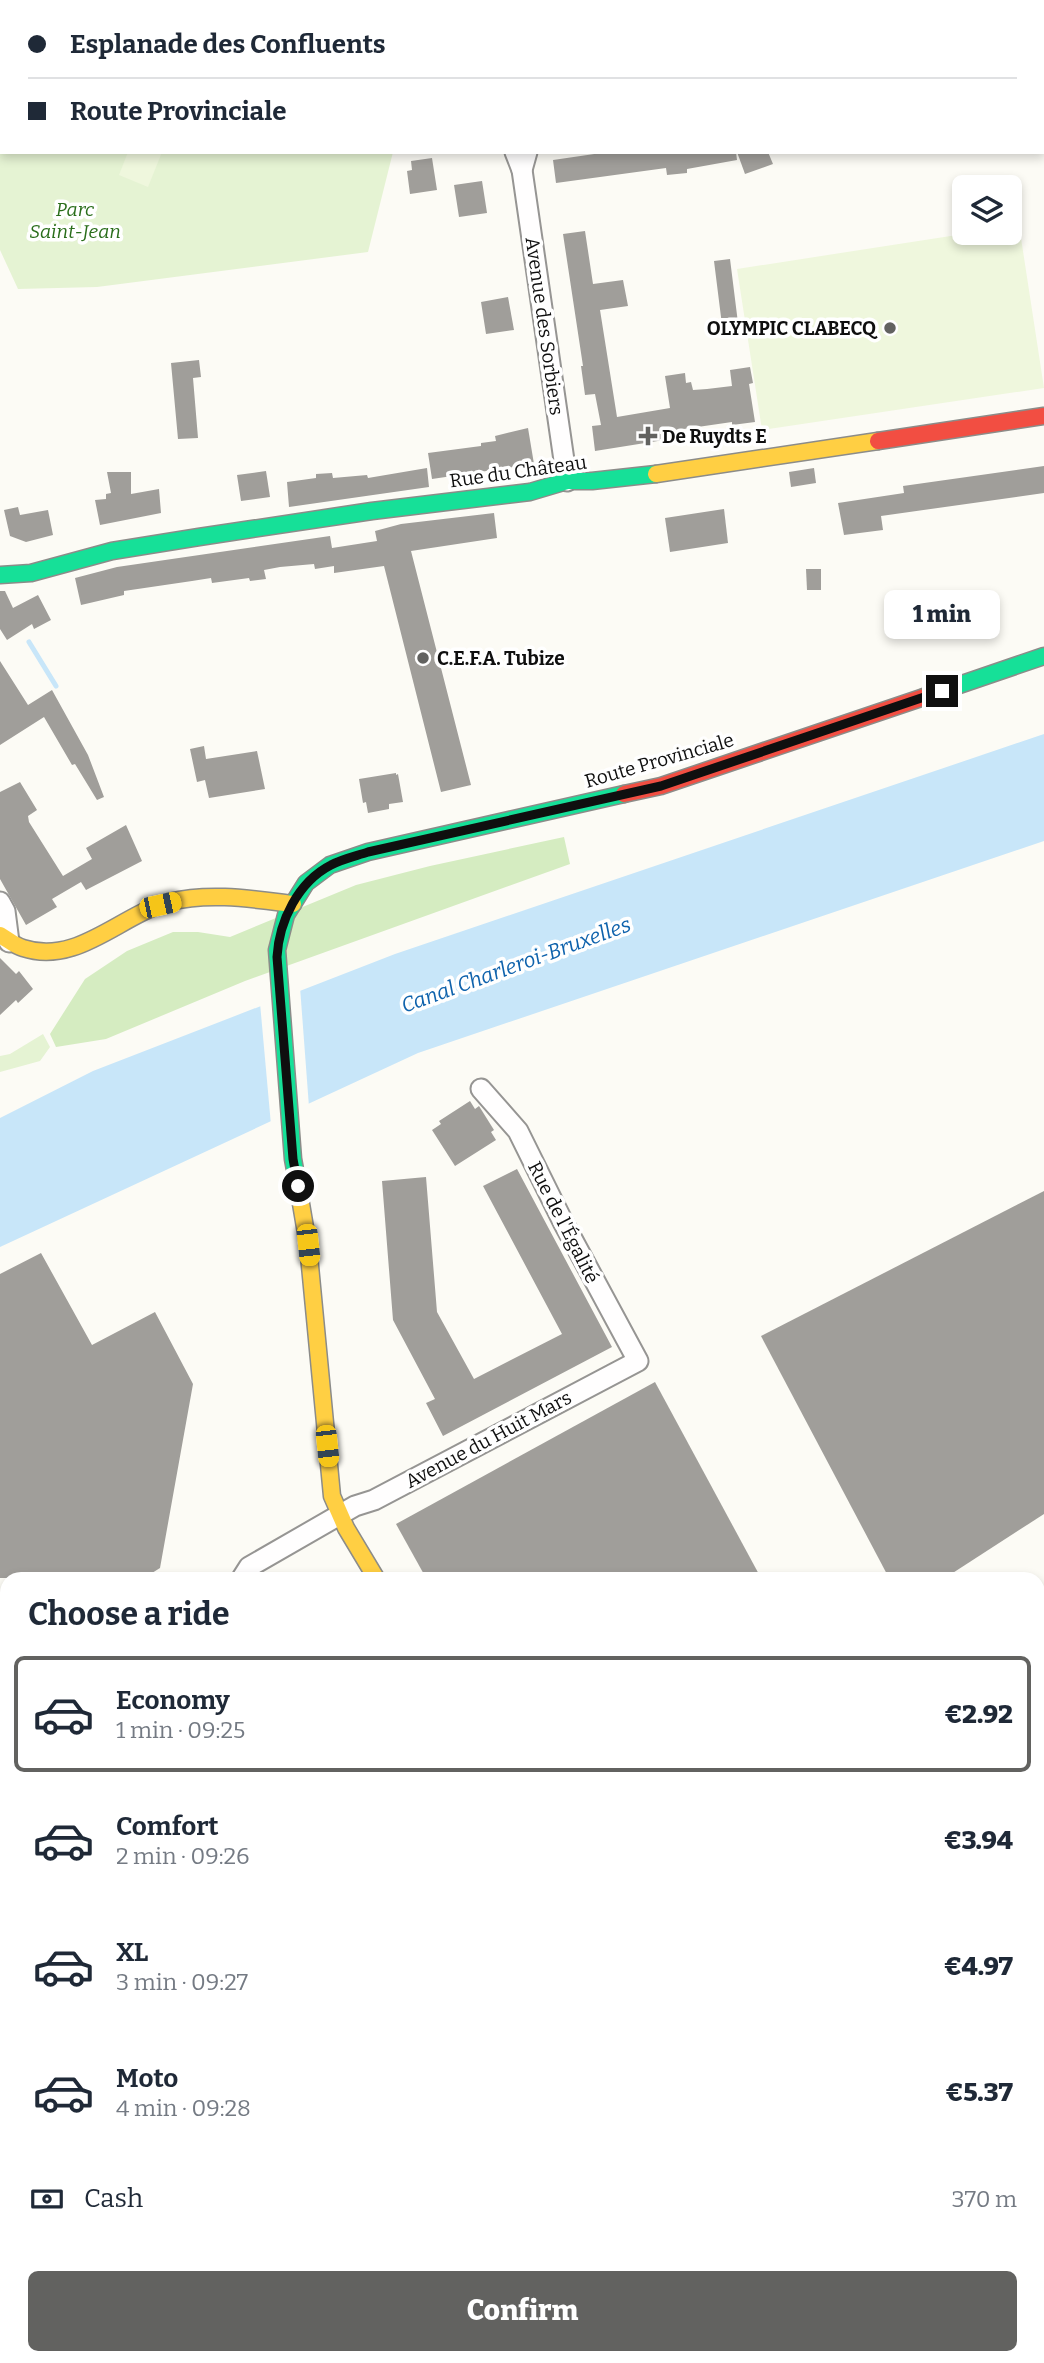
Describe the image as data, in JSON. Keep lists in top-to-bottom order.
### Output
{
  "streets": {
    "main road": ["Rue du Château", "Route Provinciale"],
    "street": ["Avenue des Sorbiers", "Rue de l'Égalité", "Avenue du Huit Mars"]
  },
  "crossings": [
    ["Avenue des Sorbiers", "Rue du Château"],
    ["Route Provinciale", "Avenue du Huit Mars"],
    ["Rue de l'Égalité", "Avenue du Huit Mars"]
  ],
  "water": ["Canal Charleroi-Bruxelles"],
  "parks": ["Parc Saint-Jean"],
  "places": {
    "other": ["OLYMPIC CLABECQ", "C.E.F.A. Tubize"],
    "health": ["De Ruydts E"]
  },
  "page": {
    "banner": ["Esplanade des Confluents", "Route Provinciale"],
    "bubble": "1 min",
    "heading": "Choose a ride",
    "list": [
      {
        "name": "Economy",
        "note": "1 min · 09:25",
        "value": "€2.92"
      },
      {
        "name": "Comfort",
        "note": "2 min · 09:26",
        "value": "€3.94"
      },
      {
        "name": "XL",
        "note": "3 min · 09:27",
        "value": "€4.97"
      },
      {
        "name": "Moto",
        "note": "4 min · 09:28",
        "value": "€5.37"
      }
    ],
    "pay": ["Cash", "370 m"],
    "buttons": "Confirm"
  }
}
